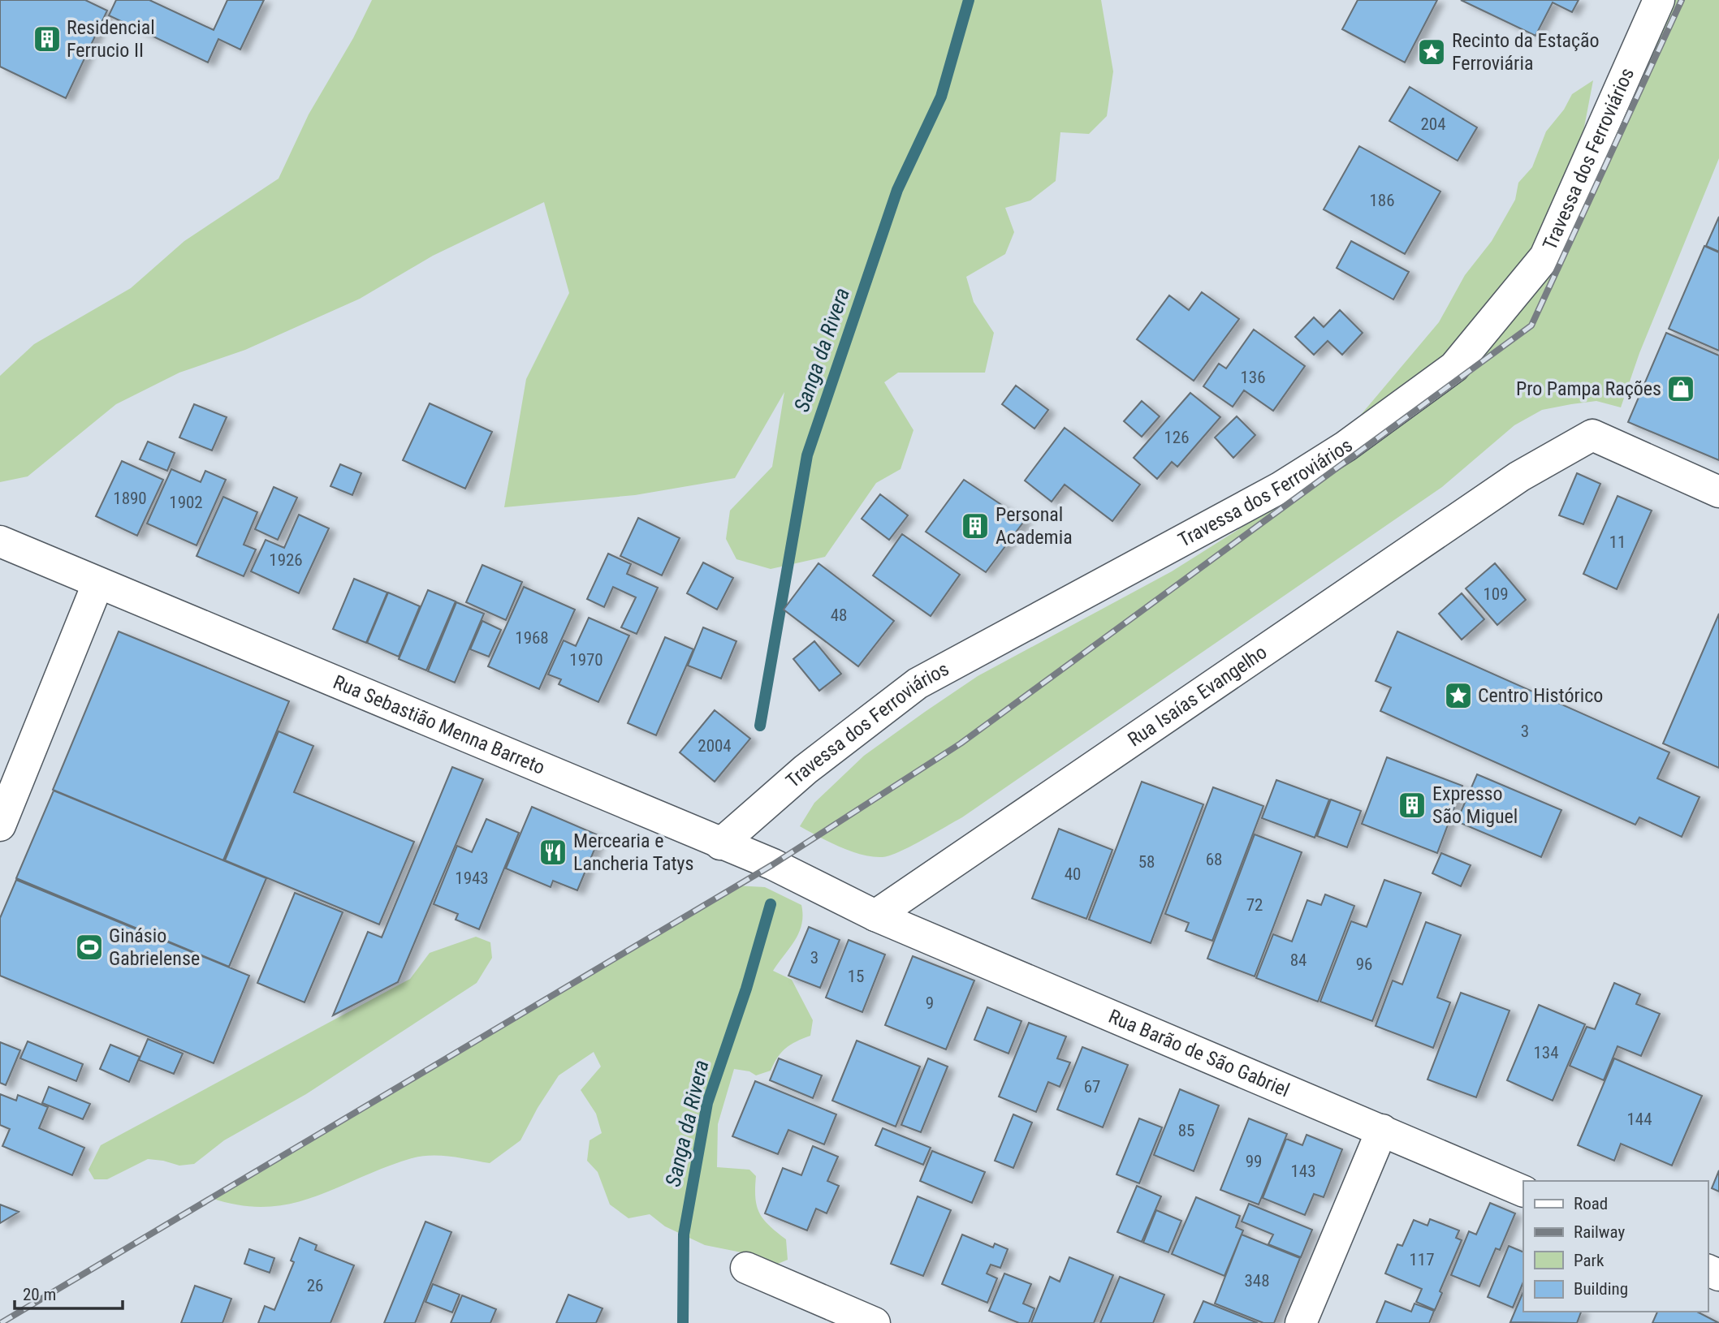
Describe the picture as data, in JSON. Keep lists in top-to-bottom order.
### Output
{
  "streets": {
    "street": [
      "Travessa dos Ferroviários",
      "Rua Isaías Evangelho",
      "Rua Sebastião Menna Barreto",
      "Rua Barão de São Gabriel"
    ]
  },
  "crossings": [
    ["Travessa dos Ferroviários", "Rua Sebastião Menna Barreto"],
    ["Rua Isaías Evangelho", "Rua Sebastião Menna Barreto"],
    ["Rua Isaías Evangelho", "Rua Barão de São Gabriel"],
    ["Rua Sebastião Menna Barreto", "Rua Barão de São Gabriel"]
  ],
  "water": ["Sanga da Rivera"],
  "places": {
    "building": ["Residencial Ferrucio II", "Personal Academia", "Expresso São Miguel"],
    "place": ["Recinto da Estação Ferroviária", "Centro Histórico"],
    "shop": ["Pro Pampa Rações"],
    "restaurant": ["Mercearia e Lancheria Tatys"],
    "sports": ["Ginásio Gabrielense"]
  },
  "house_numbers": [
    "204",
    "186",
    "136",
    "126",
    "1890",
    "1902",
    "11",
    "1926",
    "109",
    "48",
    "1968",
    "1970",
    "3",
    "2004",
    "68",
    "58",
    "40",
    "1943",
    "72",
    "3",
    "84",
    "96",
    "15",
    "9",
    "134",
    "67",
    "144",
    "85",
    "99",
    "143",
    "117",
    "348",
    "26"
  ],
  "legend": [
    "Road",
    "Railway",
    "Park",
    "Building"
  ],
  "scale_bar": "20 m"
}
